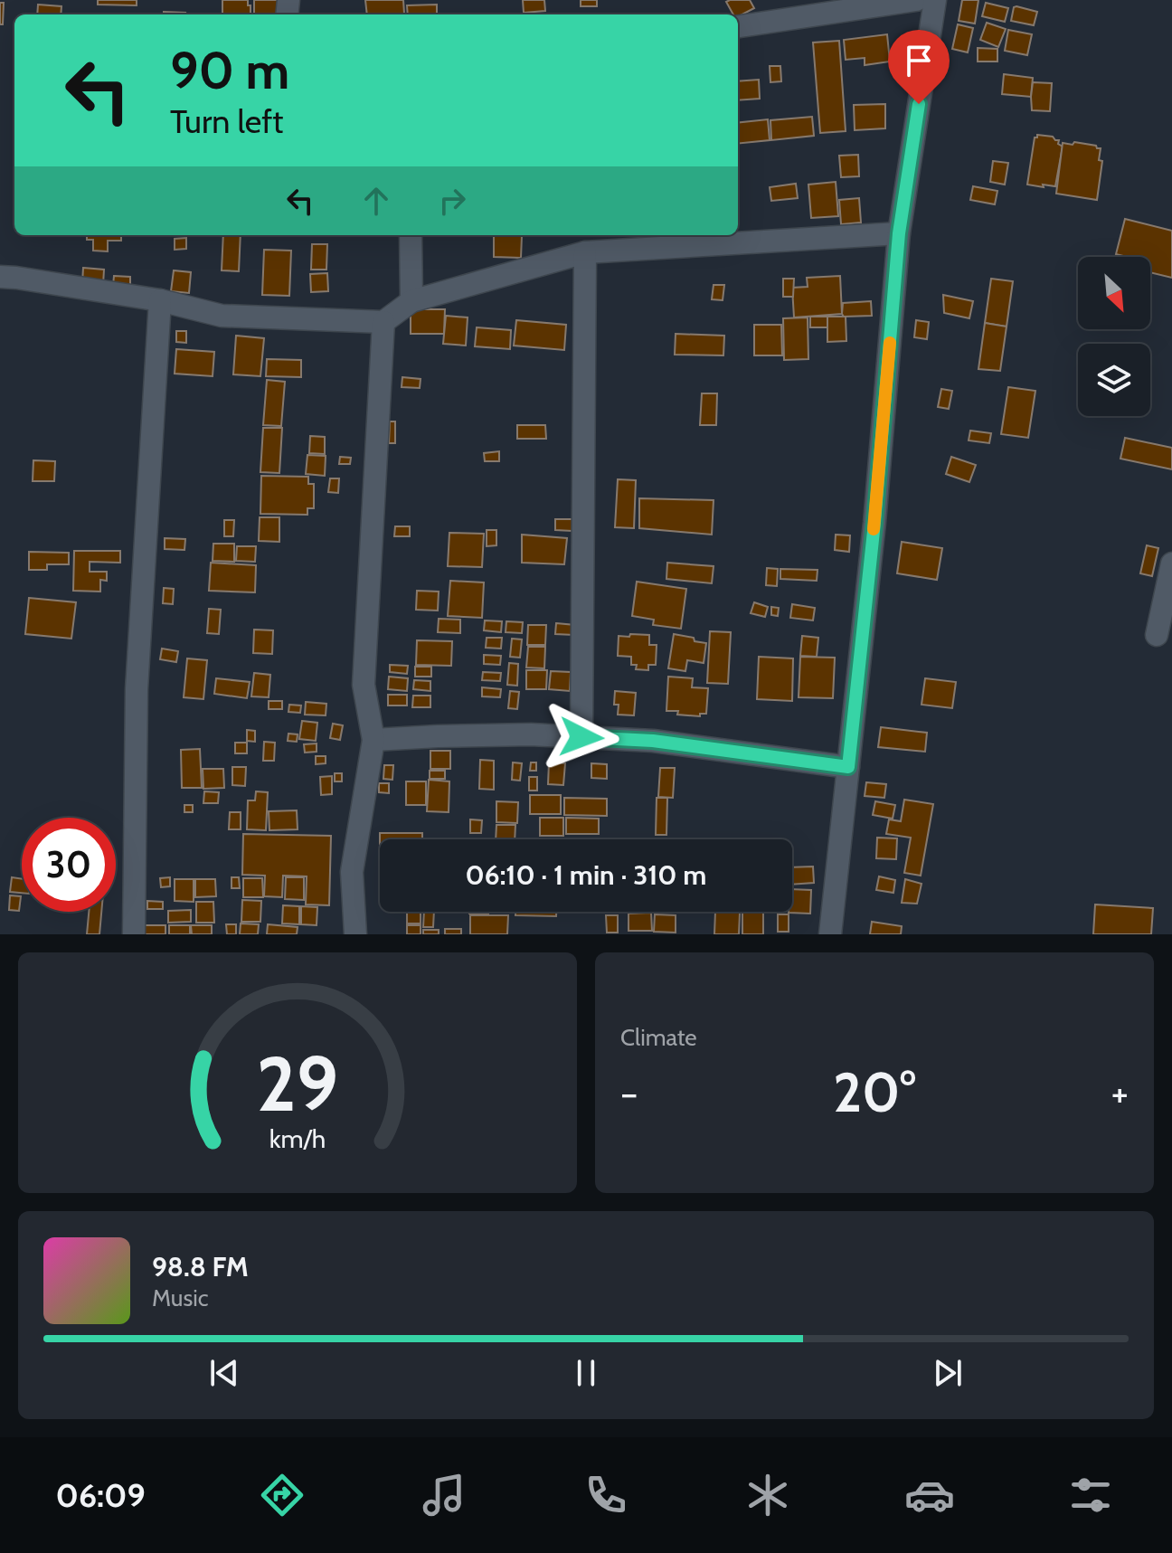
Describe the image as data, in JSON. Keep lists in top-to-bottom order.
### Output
{
  "north": "bottom right",
  "page": {
    "turn": ["90 m", "Turn left"],
    "limit": "30",
    "trip": "06:10 · 1 min · 310 m",
    "tile": "Climate",
    "heat": ["−", "20°", "+"],
    "song": ["98.8 FM", "Music"],
    "tabs": "06:09",
    "gauge": ["29", "km/h"]
  }
}
